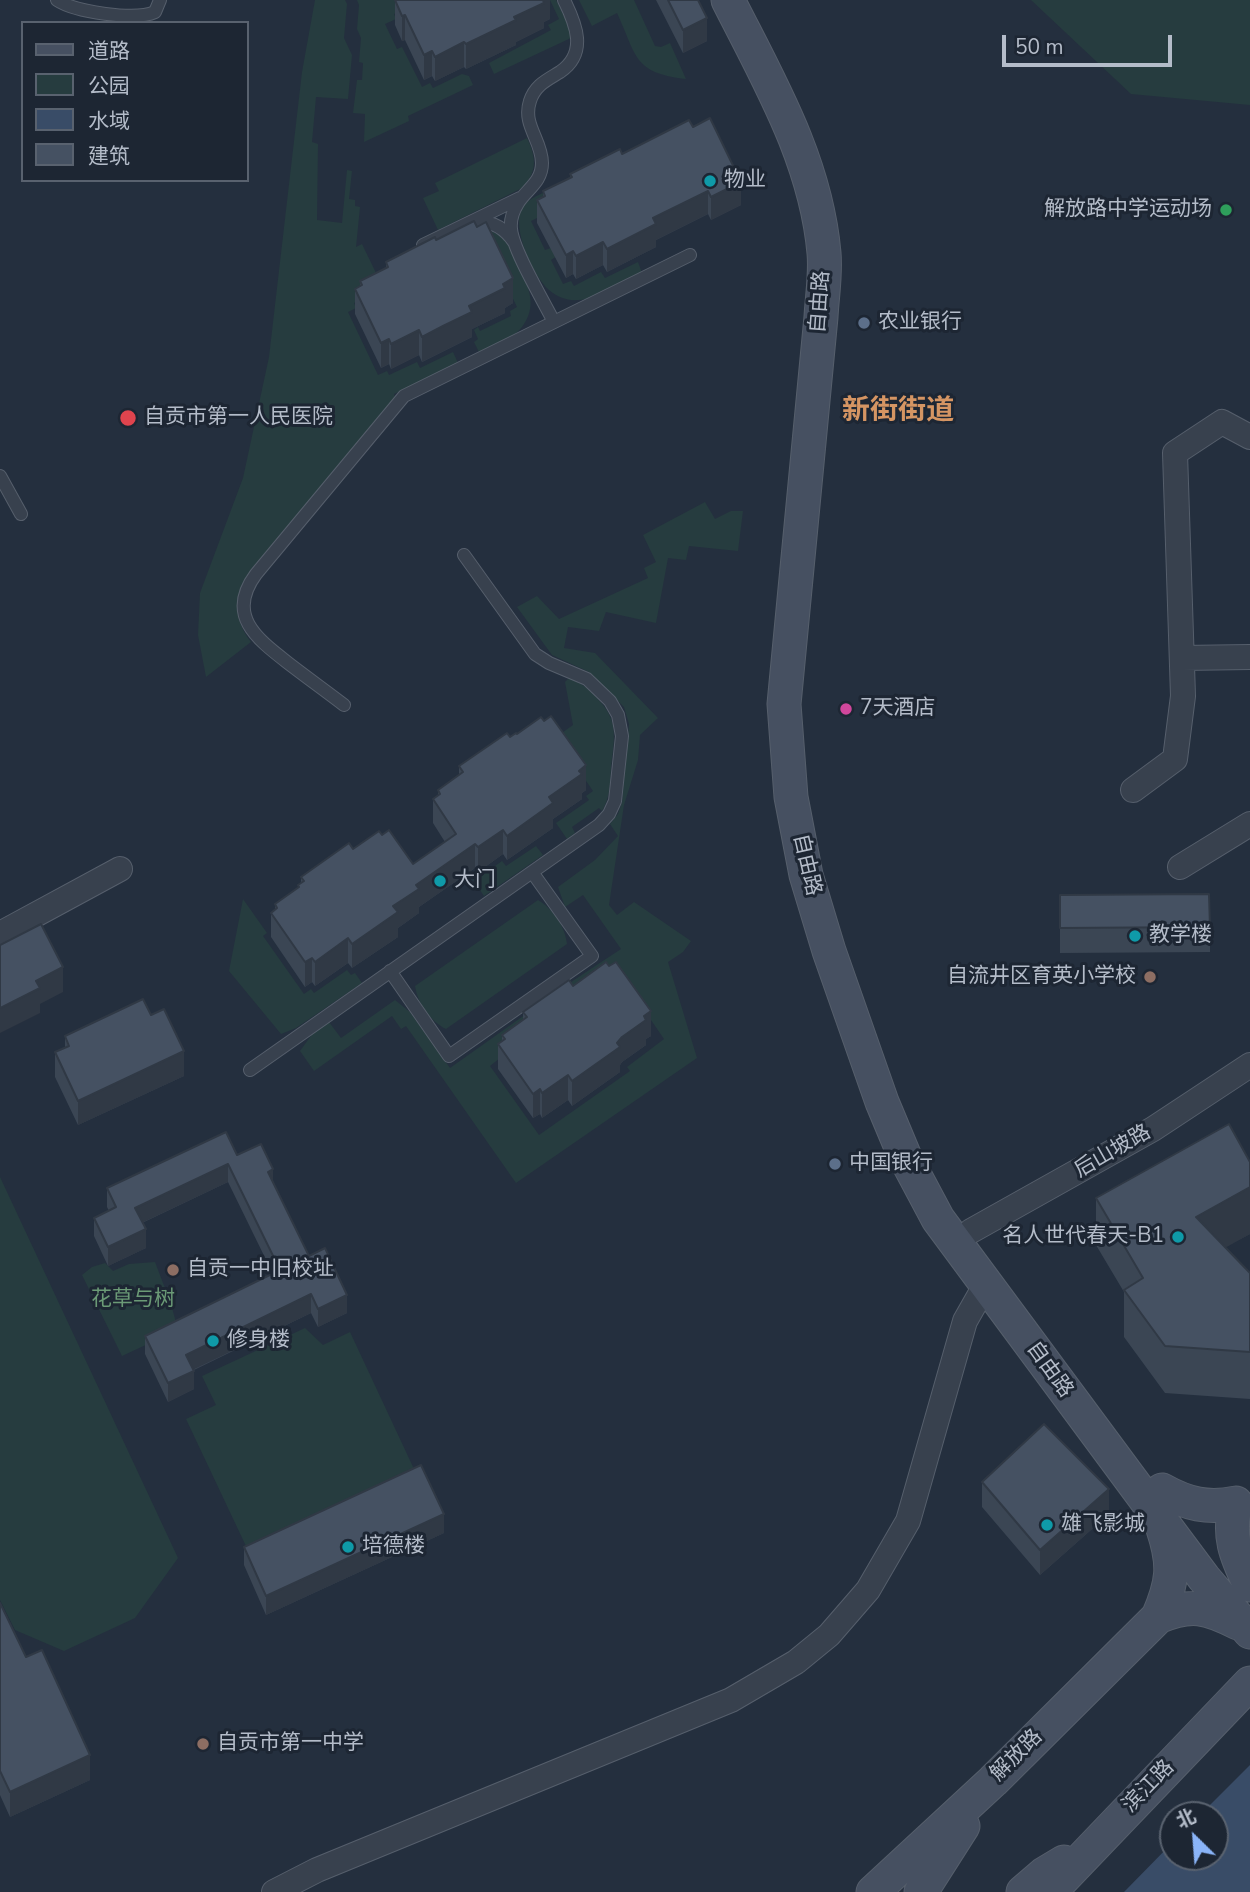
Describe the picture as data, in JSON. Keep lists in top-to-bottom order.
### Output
{
  "streets": {
    "main road": ["自由路", "解放路", "滨江路"],
    "street": ["后山坡路"]
  },
  "crossings": [
    ["自由路", "后山坡路"]
  ],
  "districts": ["新街街道"],
  "parks": ["花草与树"],
  "places": [
    "物业",
    "解放路中学运动场",
    "农业银行",
    "自贡市第一人民医院",
    "7天酒店",
    "大门",
    "教学楼",
    "自流井区育英小学校",
    "中国银行",
    "名人世代春天-B1",
    "自贡一中旧校址",
    "修身楼",
    "雄飞影城",
    "培德楼",
    "自贡市第一中学"
  ],
  "legend": [
    "道路",
    "公园",
    "水域",
    "建筑"
  ],
  "scale_bar": "50 m",
  "north": "top left"
}
